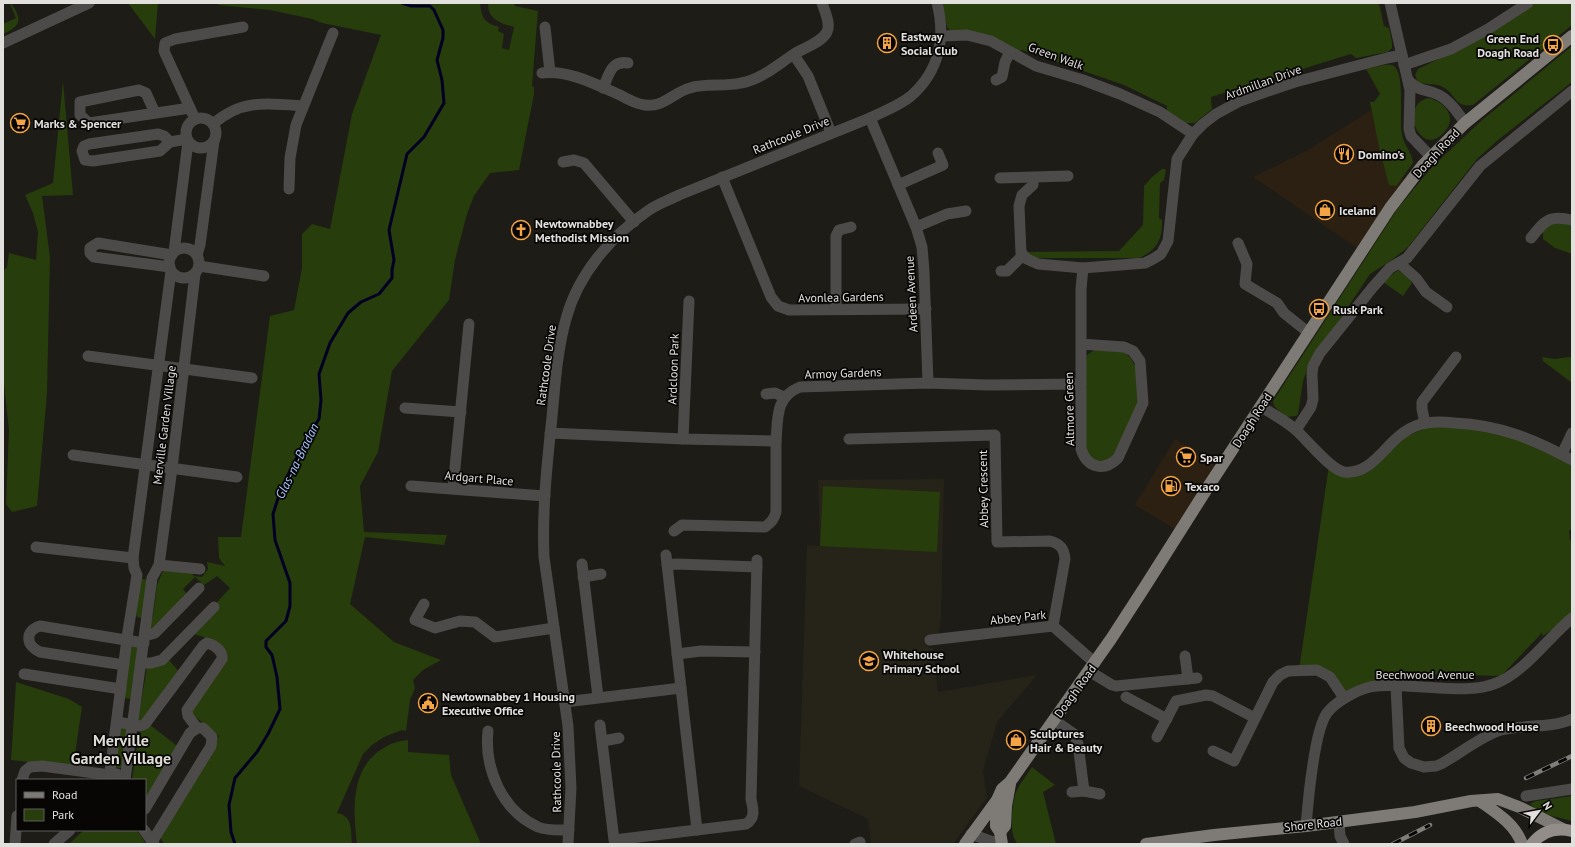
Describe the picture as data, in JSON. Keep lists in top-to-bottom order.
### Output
{
  "streets": {
    "main road": ["Doagh Road", "Shore Road"],
    "street": [
      "Green Walk",
      "Ardmillan Drive",
      "Rathcoole Drive",
      "Ardeen Avenue",
      "Avonlea Gardens",
      "Ardcloon Park",
      "Armoy Gardens",
      "Altmore Green",
      "Merville Garden Village",
      "Ardgart Place",
      "Abbey Crescent",
      "Abbey Park",
      "Beechwood Avenue"
    ]
  },
  "crossings": [
    ["Green Walk", "Ardmillan Drive"],
    ["Green Walk", "Rathcoole Drive"],
    ["Ardmillan Drive", "Altmore Green"],
    ["Rathcoole Drive", "Ardeen Avenue"],
    ["Rathcoole Drive", "Avonlea Gardens"],
    ["Rathcoole Drive", "Ardgart Place"],
    ["Doagh Road", "Abbey Park"],
    ["Ardeen Avenue", "Avonlea Gardens"],
    ["Ardeen Avenue", "Armoy Gardens"],
    ["Armoy Gardens", "Altmore Green"],
    ["Abbey Crescent", "Abbey Park"],
    ["Beechwood Avenue", "Shore Road"]
  ],
  "districts": ["Merville Garden Village"],
  "water": ["Glas-na-Bradan"],
  "places": {
    "building": ["Eastway Social Club", "Beechwood House"],
    "bus stop": ["Green End Doagh Road", "Rusk Park"],
    "supermarket": ["Marks & Spencer", "Spar"],
    "restaurant": ["Domino's"],
    "shop": ["Iceland", "Sculptures Hair & Beauty"],
    "church": ["Newtownabbey Methodist Mission"],
    "fuel station": ["Texaco"],
    "school or university": ["Whitehouse Primary School"],
    "public building": ["Newtownabbey 1 Housing Executive Office"]
  },
  "legend": ["Road", "Park"],
  "north": "top right"
}
